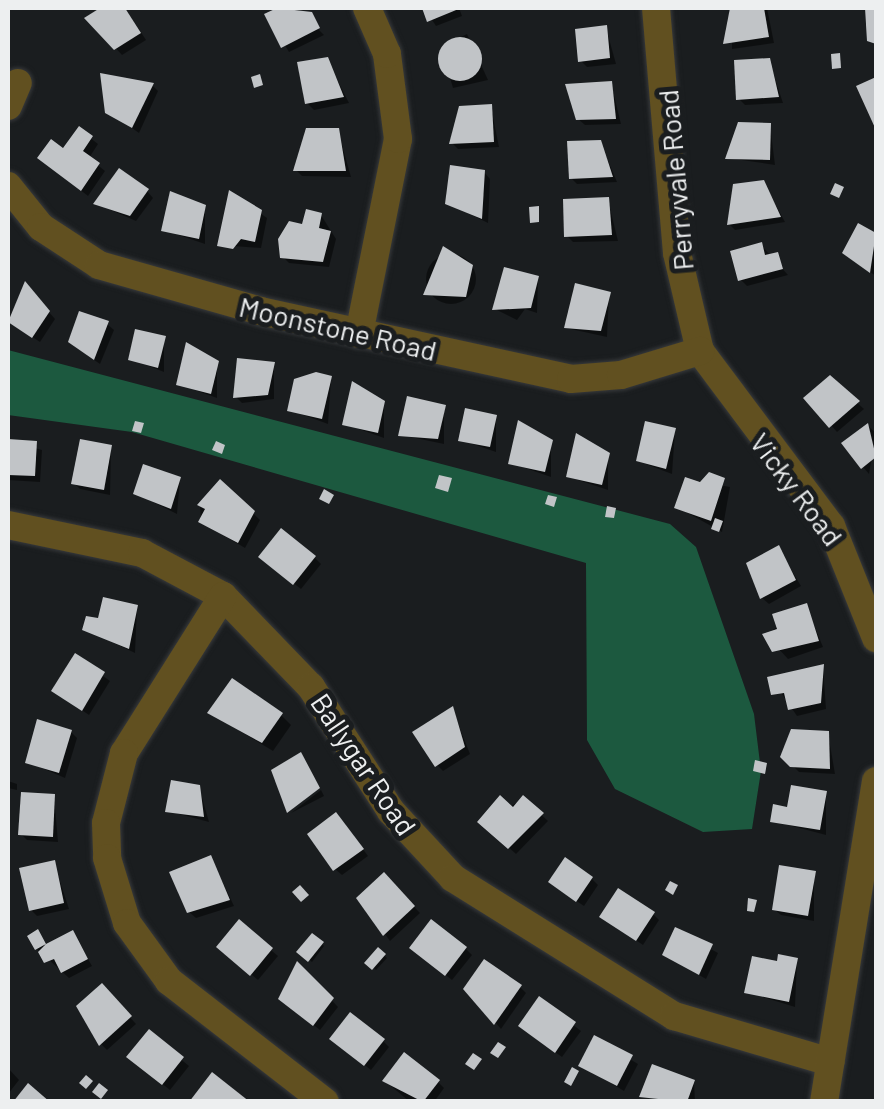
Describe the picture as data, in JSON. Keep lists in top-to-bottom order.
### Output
{
  "streets": {
    "street": [
      "Perryvale Road",
      "Moonstone Road",
      "Vicky Road",
      "Ballygar Road"
    ]
  },
  "crossings": [
    ["Perryvale Road", "Moonstone Road"],
    ["Perryvale Road", "Vicky Road"],
    ["Moonstone Road", "Vicky Road"]
  ]
}
